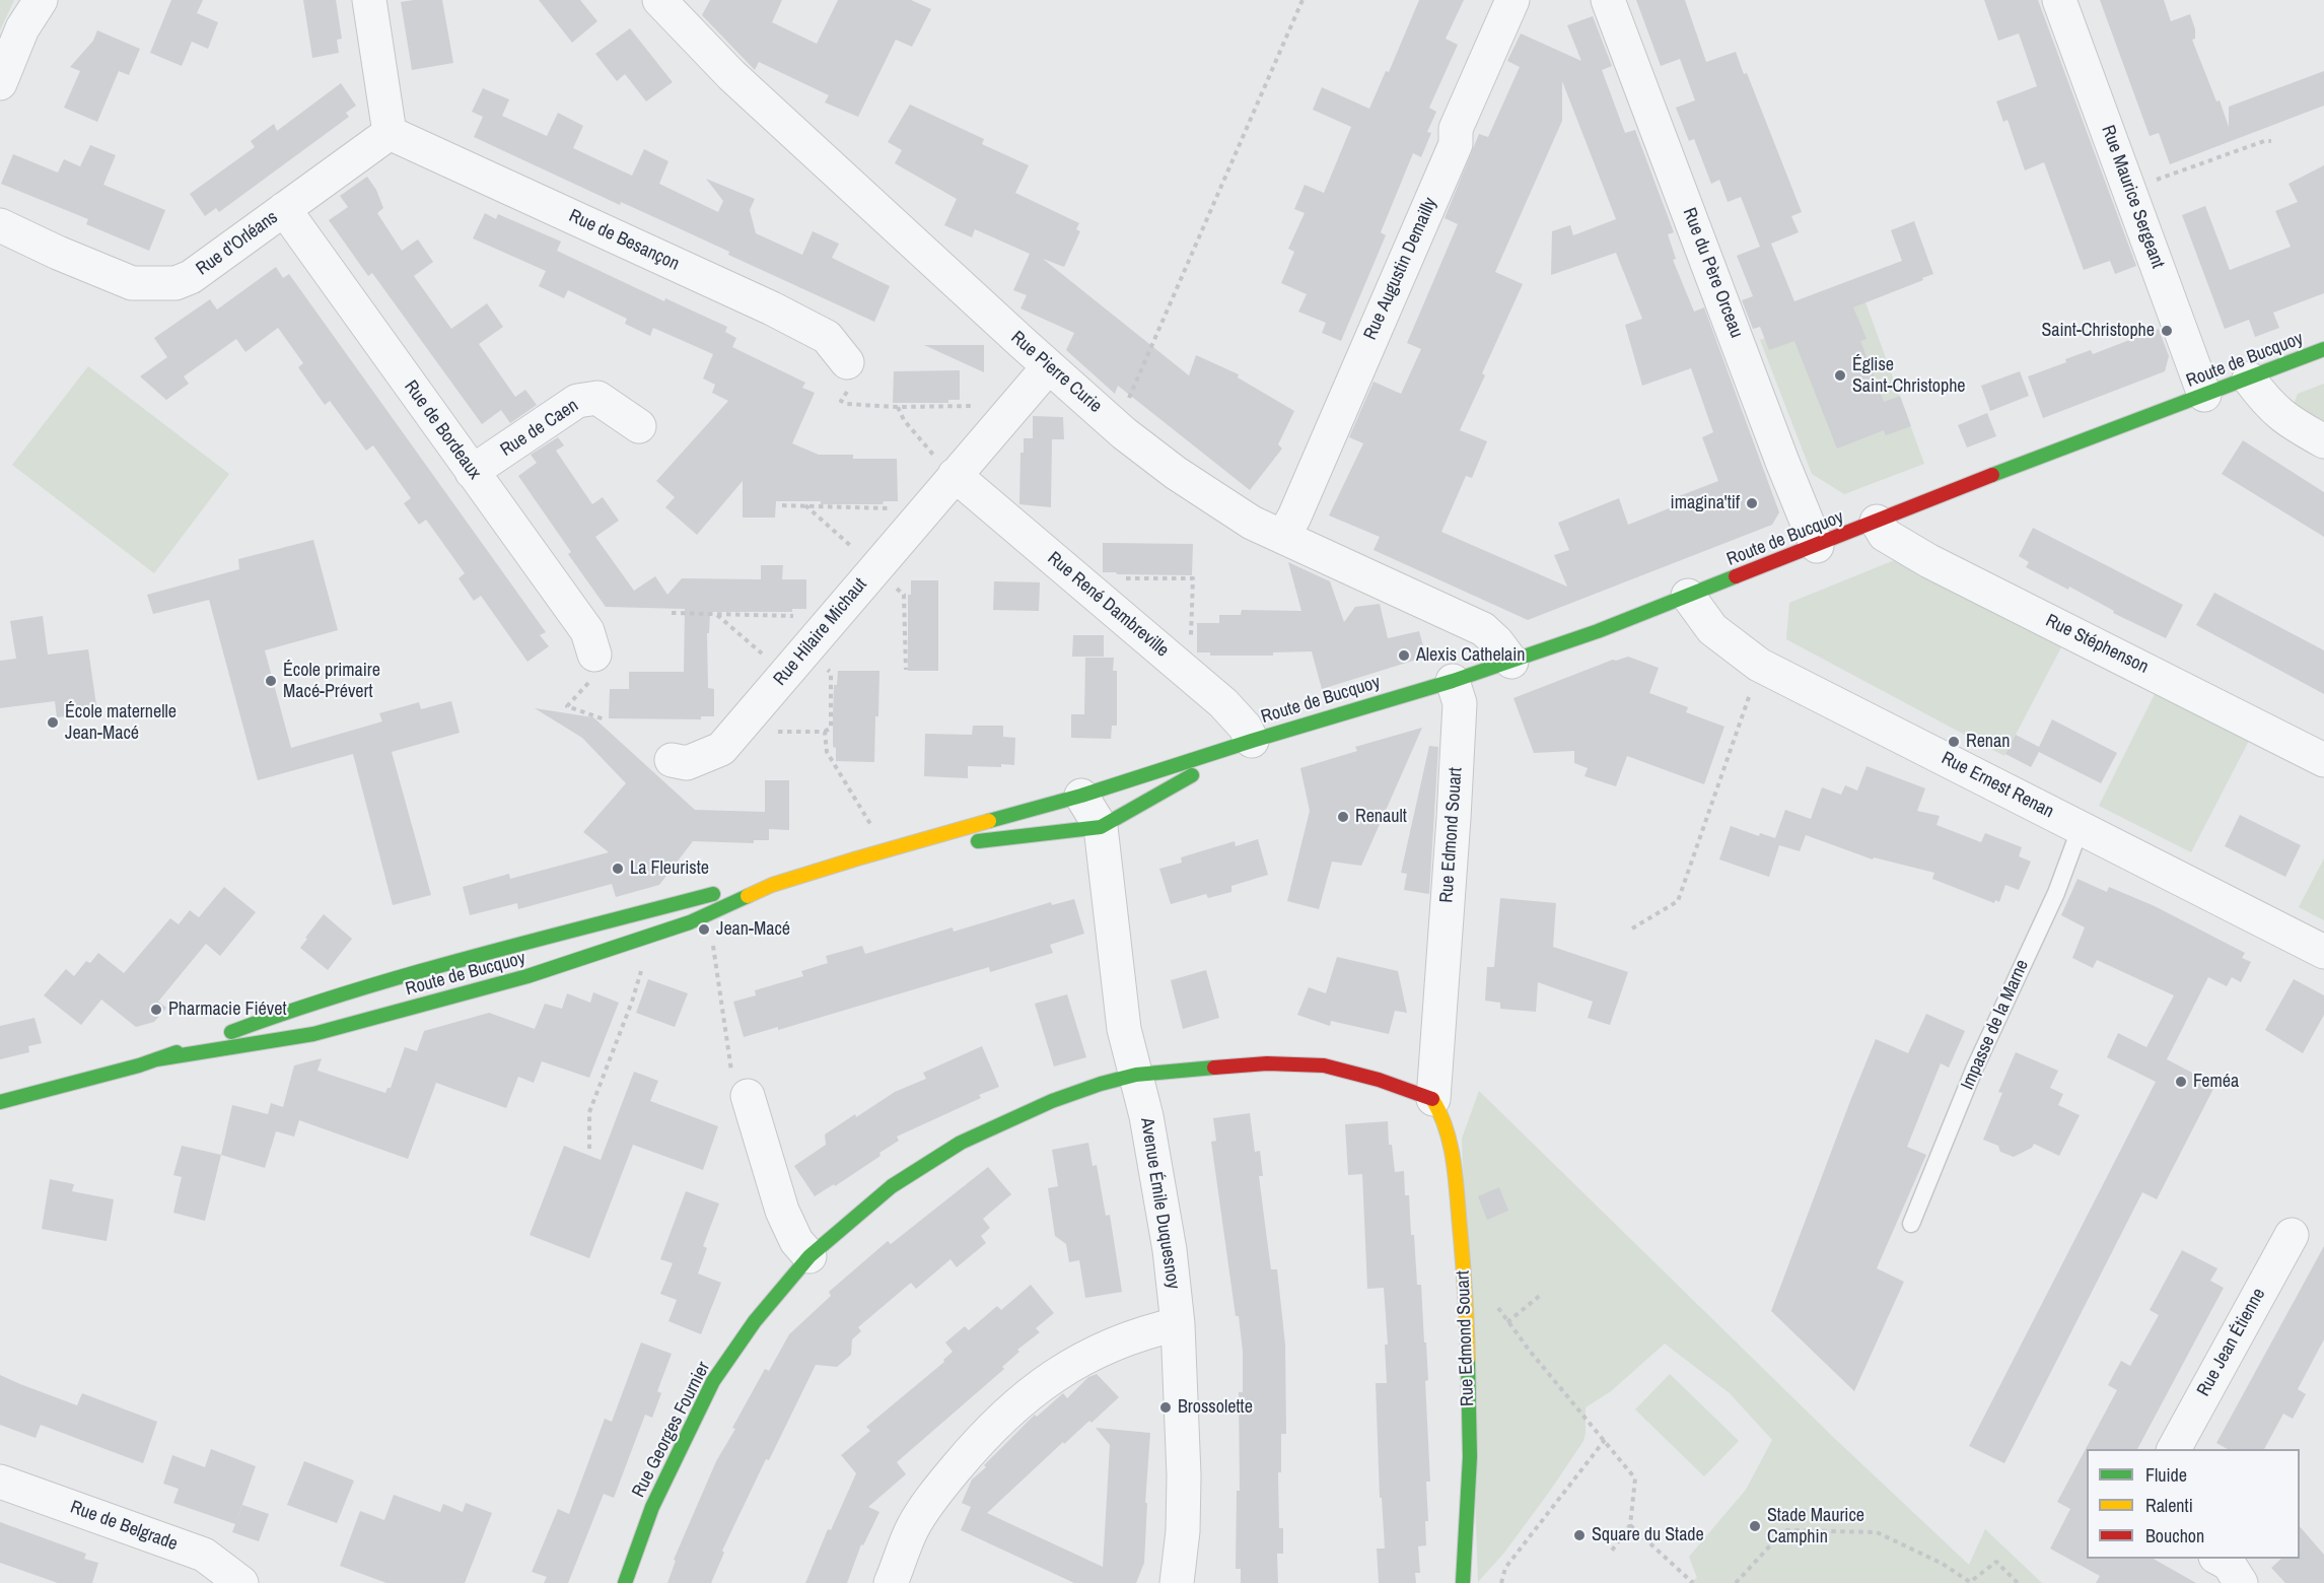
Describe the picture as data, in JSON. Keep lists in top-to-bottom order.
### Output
{
  "streets": {
    "main road": ["Route de Bucquoy", "Rue Edmond Souart", "Rue Georges Fournier"],
    "street": [
      "Rue Maurice Sergeant",
      "Rue de Besançon",
      "Rue d'Orléans",
      "Rue Augustin Demailly",
      "Rue du Père Orceau",
      "Rue Pierre Curie",
      "Rue de Caen",
      "Rue de Bordeaux",
      "Rue René Dambreville",
      "Rue Hilaire Michaut",
      "Rue Stéphenson",
      "Rue Ernest Renan",
      "Avenue Émile Duquesnoy",
      "Rue Jean Étienne",
      "Rue de Belgrade"
    ],
    "lane": ["Impasse de la Marne"]
  },
  "crossings": [
    ["Rue Maurice Sergeant", "Route de Bucquoy"],
    ["Rue de Besançon", "Rue d'Orléans"],
    ["Rue d'Orléans", "Rue de Bordeaux"],
    ["Rue Augustin Demailly", "Rue Pierre Curie"],
    ["Rue du Père Orceau", "Route de Bucquoy"],
    ["Route de Bucquoy", "Rue Pierre Curie"],
    ["Route de Bucquoy", "Rue René Dambreville"],
    ["Route de Bucquoy", "Rue Stéphenson"],
    ["Route de Bucquoy", "Rue Ernest Renan"],
    ["Route de Bucquoy", "Rue Edmond Souart"],
    ["Route de Bucquoy", "Avenue Émile Duquesnoy"],
    ["Rue Pierre Curie", "Rue Hilaire Michaut"],
    ["Rue de Caen", "Rue de Bordeaux"],
    ["Rue René Dambreville", "Rue Hilaire Michaut"],
    ["Rue Ernest Renan", "Impasse de la Marne"],
    ["Avenue Émile Duquesnoy", "Rue Georges Fournier"]
  ],
  "places": [
    "Saint-Christophe",
    "Église Saint-Christophe",
    "imagina'tif",
    "Alexis Cathelain",
    "École primaire Macé-Prévert",
    "École maternelle Jean-Macé",
    "Renan",
    "Renault",
    "La Fleuriste",
    "Jean-Macé",
    "Pharmacie Fiévet",
    "Feméa",
    "Brossolette",
    "Stade Maurice Camphin",
    "Square du Stade"
  ],
  "legend": ["Fluide", "Ralenti", "Bouchon"]
}
